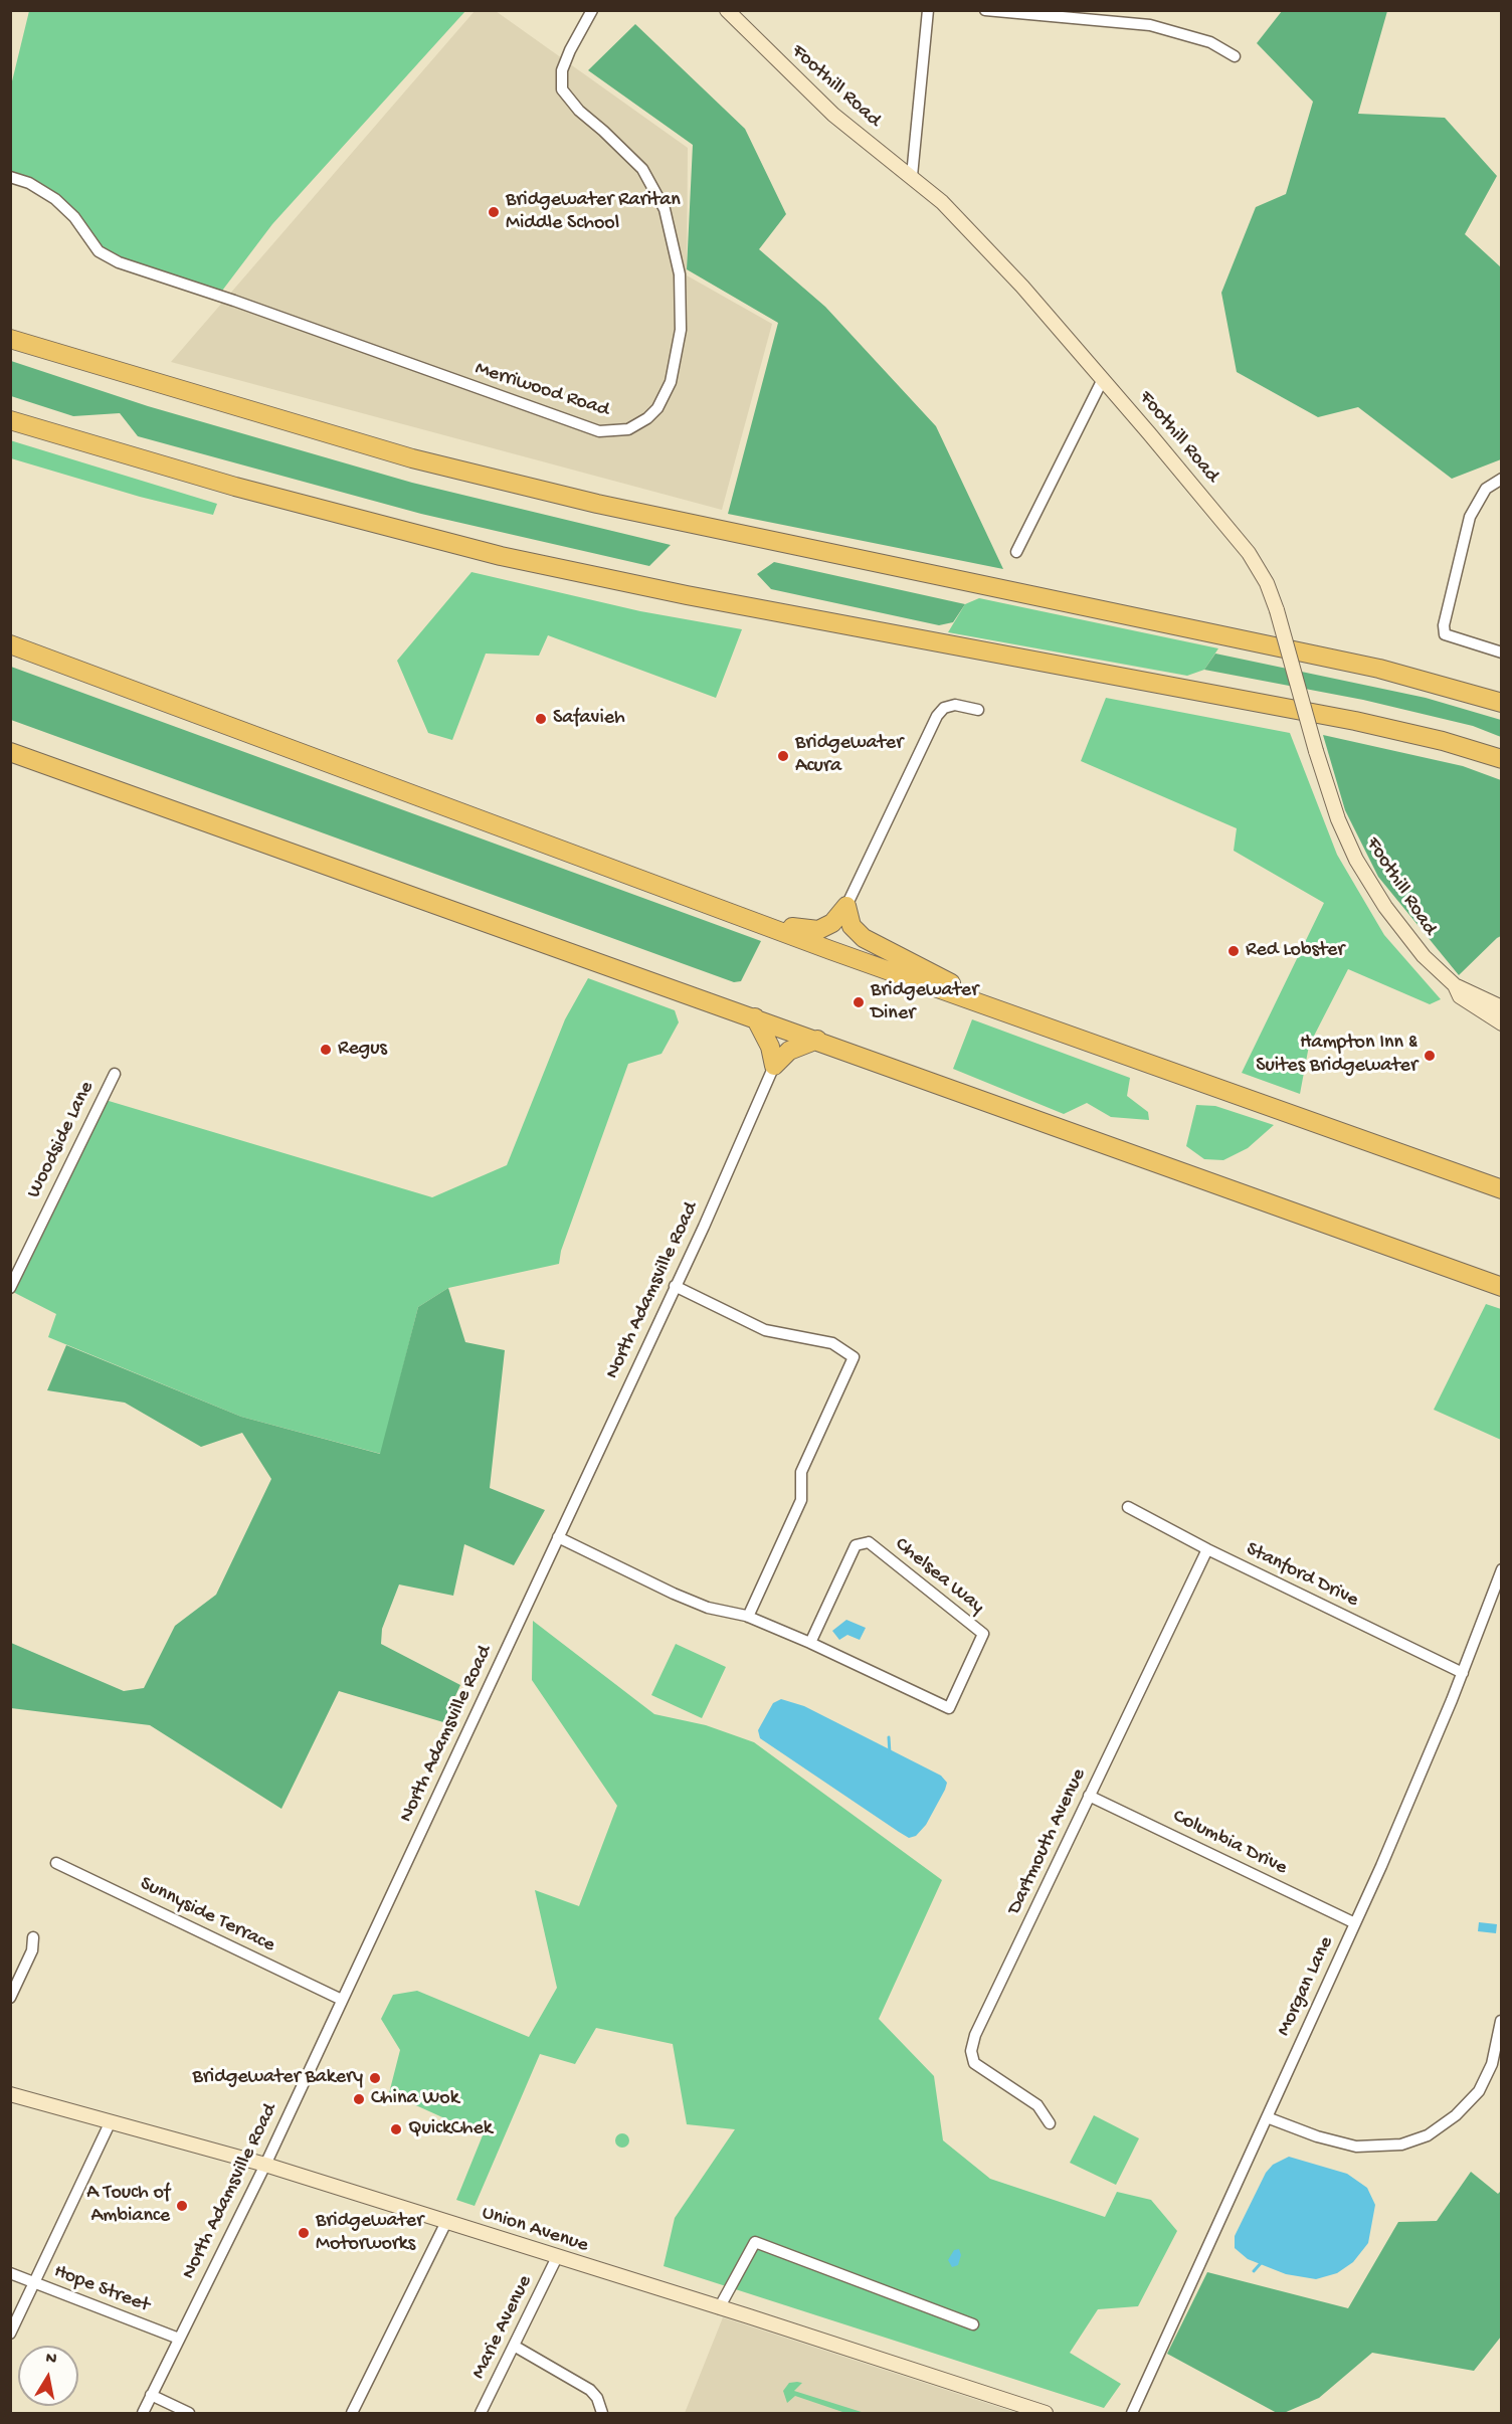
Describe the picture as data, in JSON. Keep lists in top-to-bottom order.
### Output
{
  "streets": {
    "street": [
      "Foothill Road",
      "Merriwood Road",
      "Woodside Lane",
      "North Adamsville Road",
      "Stanford Drive",
      "Chelsea Way",
      "Dartmouth Avenue",
      "Columbia Drive",
      "Sunnyside Terrace",
      "Morgan Lane",
      "Union Avenue",
      "Hope Street",
      "Marie Avenue"
    ]
  },
  "crossings": [
    ["North Adamsville Road", "Chelsea Way"],
    ["North Adamsville Road", "Sunnyside Terrace"],
    ["North Adamsville Road", "Union Avenue"],
    ["North Adamsville Road", "Hope Street"],
    ["Stanford Drive", "Dartmouth Avenue"],
    ["Stanford Drive", "Morgan Lane"],
    ["Dartmouth Avenue", "Columbia Drive"],
    ["Columbia Drive", "Morgan Lane"],
    ["Union Avenue", "Marie Avenue"]
  ],
  "places": [
    "Bridgewater Raritan Middle School",
    "Safavieh",
    "Bridgewater Acura",
    "Red Lobster",
    "Bridgewater Diner",
    "Regus",
    "Hampton Inn & Suites Bridgewater",
    "Bridgewater Bakery",
    "China Wok",
    "QuickChek",
    "A Touch of Ambiance",
    "Bridgewater Motorworks"
  ],
  "north": "top"
}
